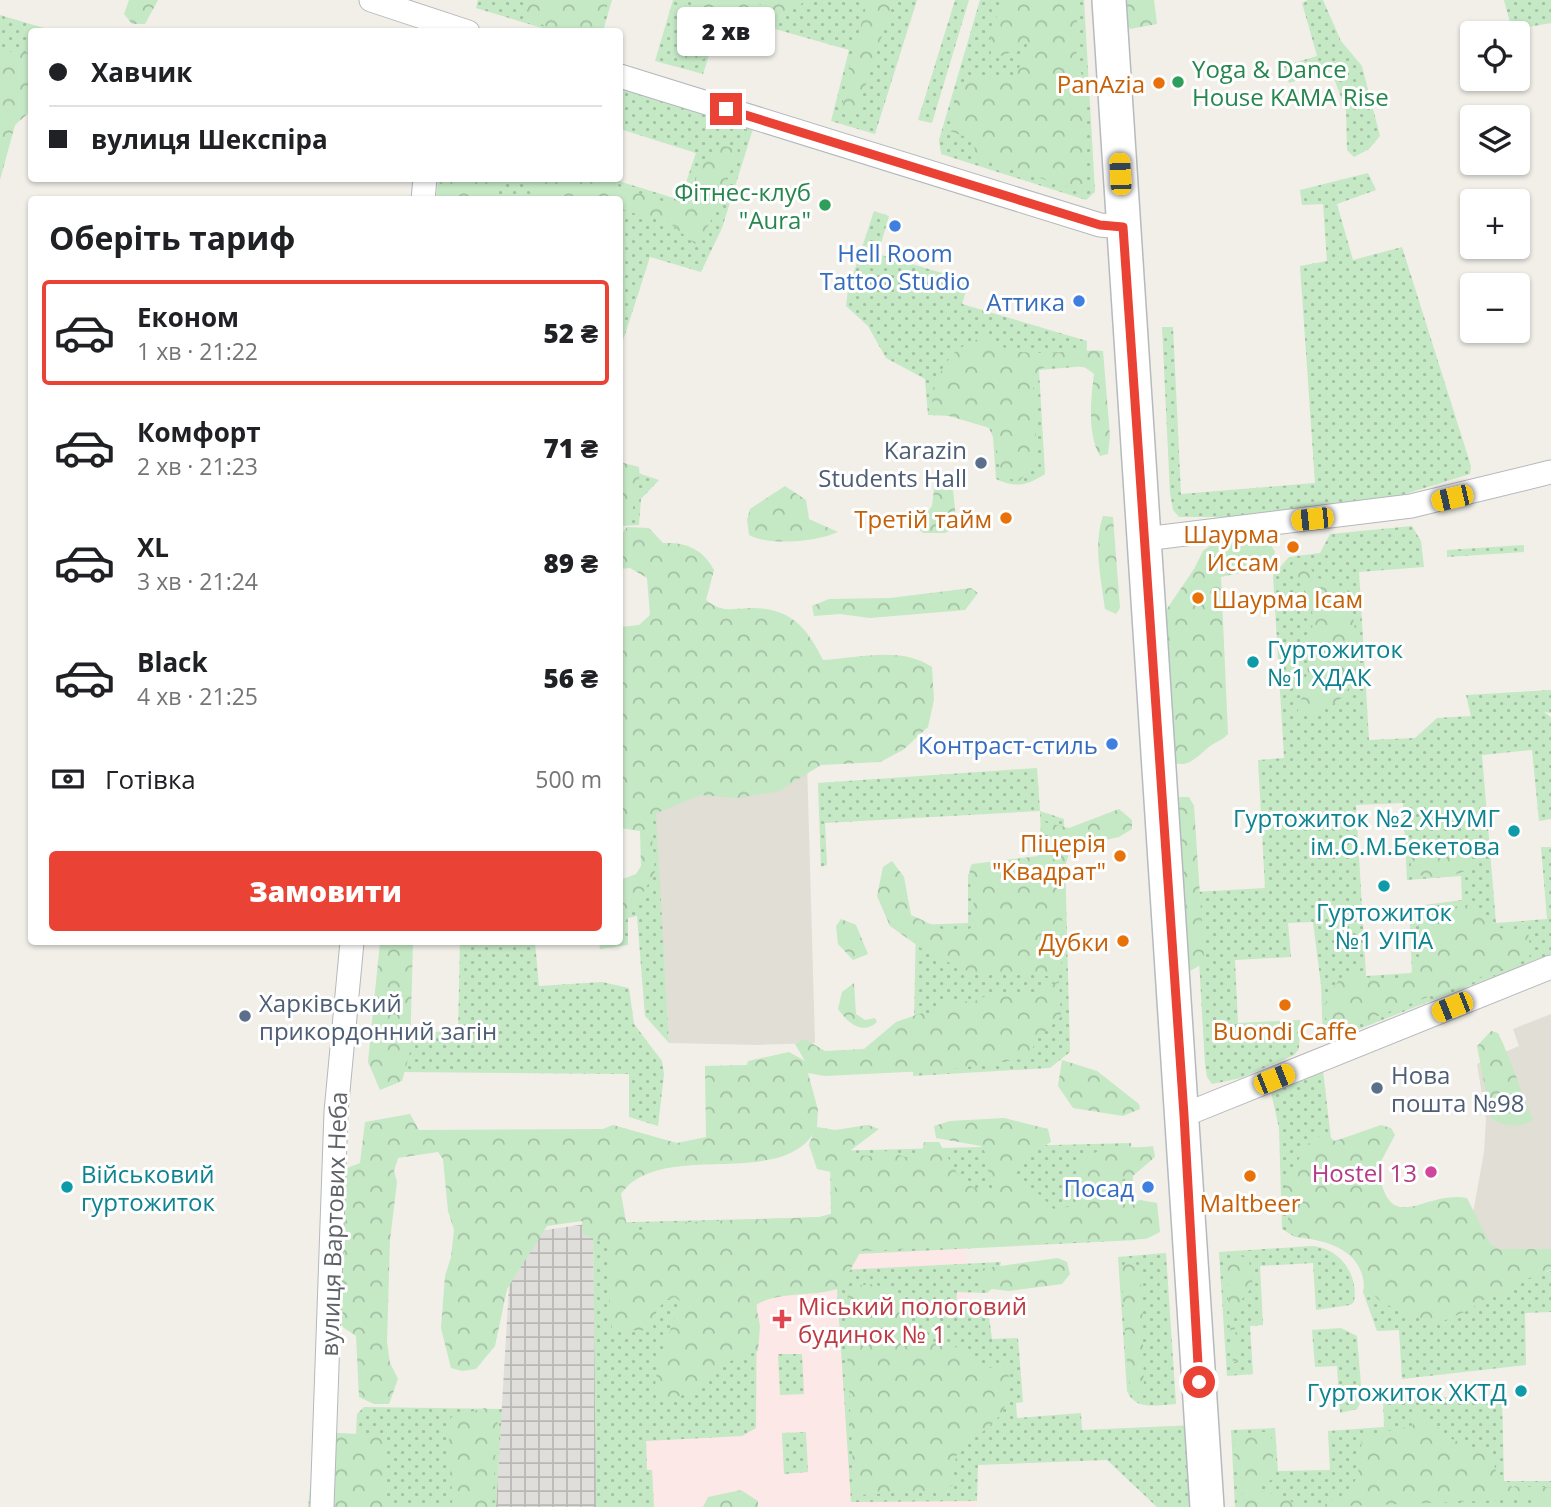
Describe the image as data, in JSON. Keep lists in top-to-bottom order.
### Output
{
  "streets": {
    "street": ["вулиця Вартових Неба"]
  },
  "places": {
    "other": [
      "Yoga & Dance House KAMA Rise",
      "PanAzia",
      "Фітнес-клуб \"Aura\"",
      "Hell Room Tattoo Studio",
      "Аттика",
      "Karazin Students Hall",
      "Третій тайм",
      "Шаурма Иссам",
      "Шаурма Ісам",
      "Гуртожиток №1 ХДАК",
      "Контраст-стиль",
      "Гуртожиток №2 ХНУМГ ім.О.М.Бекетова",
      "Піцерія \"Квадрат\"",
      "Гуртожиток №1 УІПА",
      "Дубки",
      "Buondi Caffe",
      "Харківський прикордонний загін",
      "Нова пошта №98",
      "Hostel 13",
      "Maltbeer",
      "Військовий гуртожиток",
      "Посад",
      "Гуртожиток ХКТД"
    ],
    "health": ["Міський пологовий будинок № 1"]
  },
  "page": {
    "bubble": "2 хв",
    "map_buttons": ["+", "−"],
    "banner": ["Хавчик", "вулиця Шекспіра"],
    "heading": "Оберіть тариф",
    "list": [
      {
        "name": "Економ",
        "note": "1 хв · 21:22",
        "value": "52 ₴"
      },
      {
        "name": "Комфорт",
        "note": "2 хв · 21:23",
        "value": "71 ₴"
      },
      {
        "name": "XL",
        "note": "3 хв · 21:24",
        "value": "89 ₴"
      },
      {
        "name": "Black",
        "note": "4 хв · 21:25",
        "value": "56 ₴"
      }
    ],
    "pay": ["Готівка", "500 m"],
    "buttons": "Замовити"
  }
}
